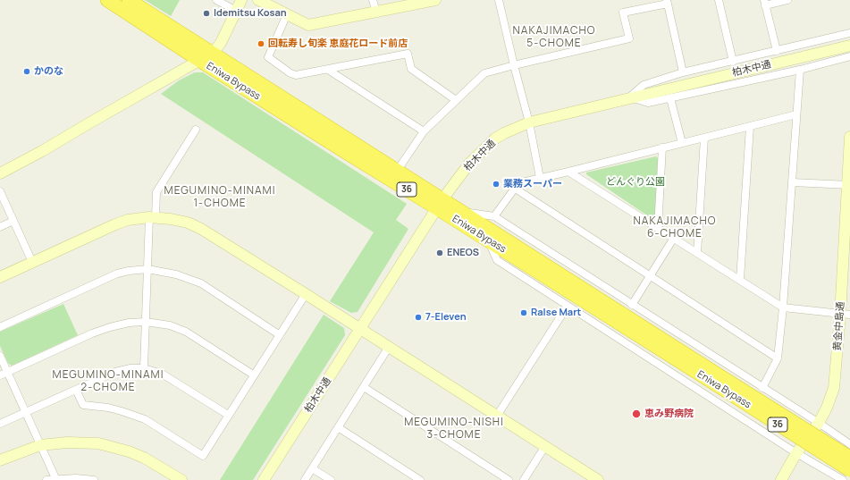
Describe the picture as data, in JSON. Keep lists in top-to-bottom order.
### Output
{
  "streets": {
    "highway": ["Eniwa Bypass", "36"],
    "street": ["柏木中通", "黄金中島通"]
  },
  "crossings": [
    ["柏木中通", "Eniwa Bypass"]
  ],
  "districts": [
    "NAKAJIMACHO 5-CHOME",
    "MEGUMINO-MINAMI 1-CHOME",
    "NAKAJIMACHO 6-CHOME",
    "MEGUMINO-MINAMI 2-CHOME",
    "MEGUMINO-NISHI 3-CHOME"
  ],
  "parks": ["どんぐり公園"],
  "places": [
    "Idemitsu Kosan",
    "回転寿し旬楽 恵庭花ロード前店",
    "かのな",
    "業務スーパー",
    "ENEOS",
    "Ralse Mart",
    "7-Eleven",
    "恵み野病院"
  ]
}
